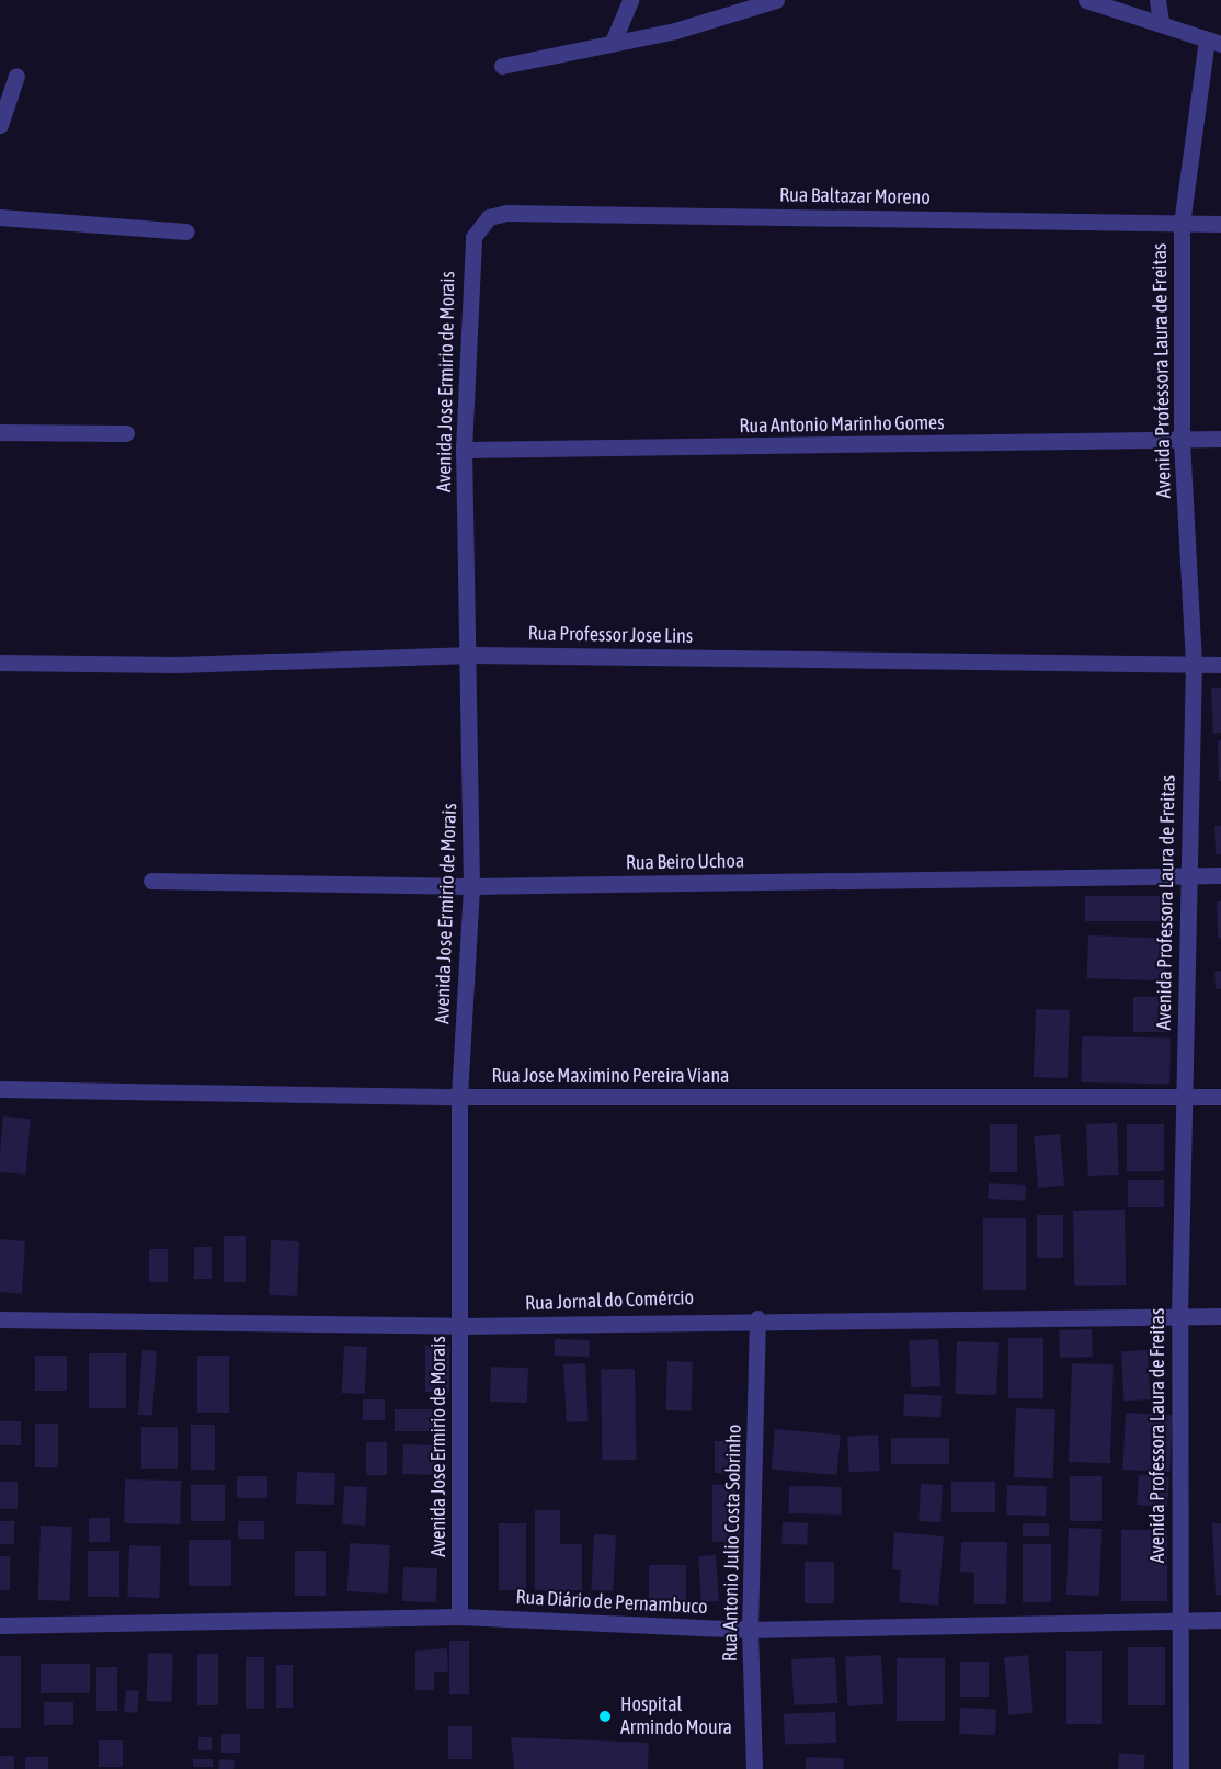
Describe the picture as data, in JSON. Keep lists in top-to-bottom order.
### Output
{
  "streets": {
    "street": [
      "Rua Baltazar Moreno",
      "Avenida Professora Laura de Freitas",
      "Avenida Jose Ermirio de Morais",
      "Rua Antonio Marinho Gomes",
      "Rua Professor Jose Lins",
      "Rua Beiro Uchoa",
      "Rua Jose Maximino Pereira Viana",
      "Rua Jornal do Comércio",
      "Rua Antonio Julio Costa Sobrinho",
      "Rua Diário de Pernambuco"
    ]
  },
  "crossings": [
    ["Rua Baltazar Moreno", "Avenida Professora Laura de Freitas"],
    ["Rua Baltazar Moreno", "Avenida Jose Ermirio de Morais"],
    ["Avenida Professora Laura de Freitas", "Rua Antonio Marinho Gomes"],
    ["Avenida Professora Laura de Freitas", "Rua Professor Jose Lins"],
    ["Avenida Professora Laura de Freitas", "Rua Beiro Uchoa"],
    ["Avenida Professora Laura de Freitas", "Rua Jose Maximino Pereira Viana"],
    ["Avenida Professora Laura de Freitas", "Rua Jornal do Comércio"],
    ["Avenida Professora Laura de Freitas", "Rua Diário de Pernambuco"],
    ["Avenida Jose Ermirio de Morais", "Rua Antonio Marinho Gomes"],
    ["Avenida Jose Ermirio de Morais", "Rua Professor Jose Lins"],
    ["Avenida Jose Ermirio de Morais", "Rua Beiro Uchoa"],
    ["Avenida Jose Ermirio de Morais", "Rua Jose Maximino Pereira Viana"],
    ["Avenida Jose Ermirio de Morais", "Rua Jornal do Comércio"],
    ["Avenida Jose Ermirio de Morais", "Rua Diário de Pernambuco"],
    ["Rua Jornal do Comércio", "Rua Antonio Julio Costa Sobrinho"],
    ["Rua Antonio Julio Costa Sobrinho", "Rua Diário de Pernambuco"]
  ],
  "places": ["Hospital Armindo Moura"]
}
